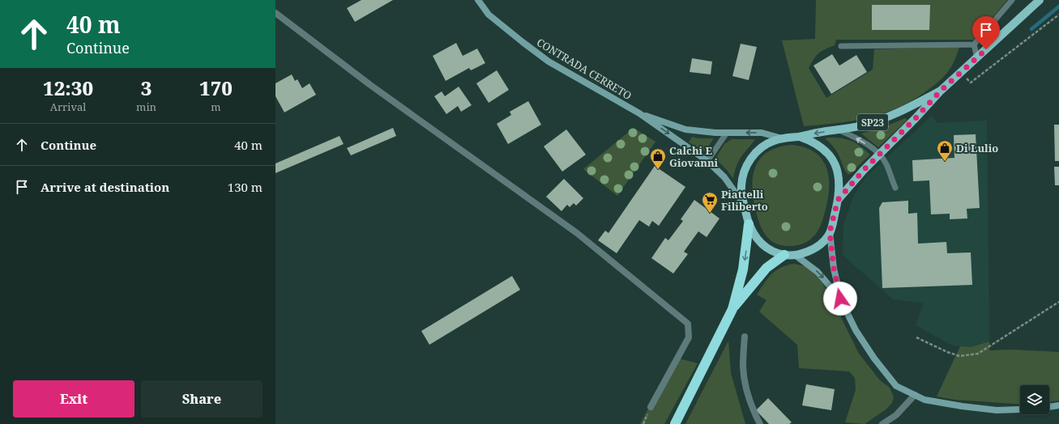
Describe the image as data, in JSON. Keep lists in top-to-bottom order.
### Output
{
  "streets": {
    "main road": ["CONTRADA CERRETO", "SP23"]
  },
  "crossings": [
    ["CONTRADA CERRETO", "SP23"]
  ],
  "places": {
    "shop": ["Di Lulio", "Calchi E Giovanni"],
    "supermarket": ["Piattelli Filiberto"]
  },
  "page": {
    "turn": ["40 m", "Continue"],
    "eta": [
      "12:30",
      "Arrival",
      "3",
      "min",
      "170",
      "m"
    ],
    "list": [
      {
        "name": "Continue",
        "value": "40 m"
      },
      {
        "name": "Arrive at destination",
        "value": "130 m"
      }
    ],
    "buttons": ["Exit", "Share"]
  }
}
